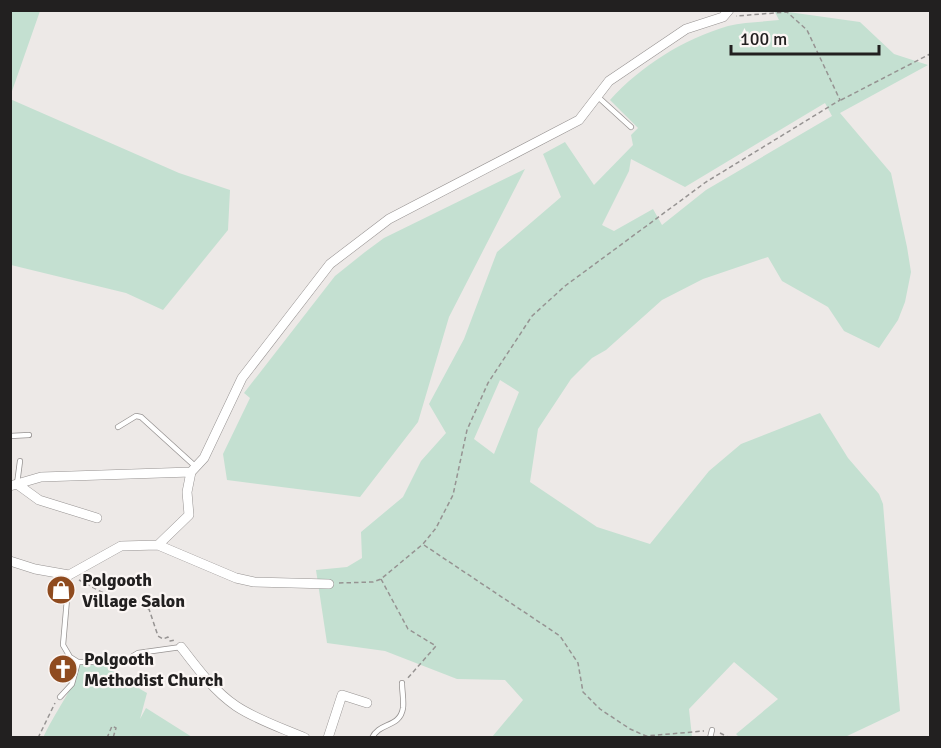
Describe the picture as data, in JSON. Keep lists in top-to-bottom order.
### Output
{
  "places": {
    "shop": ["Polgooth Village Salon"],
    "church": ["Polgooth Methodist Church"]
  },
  "scale_bar": "100 m"
}
